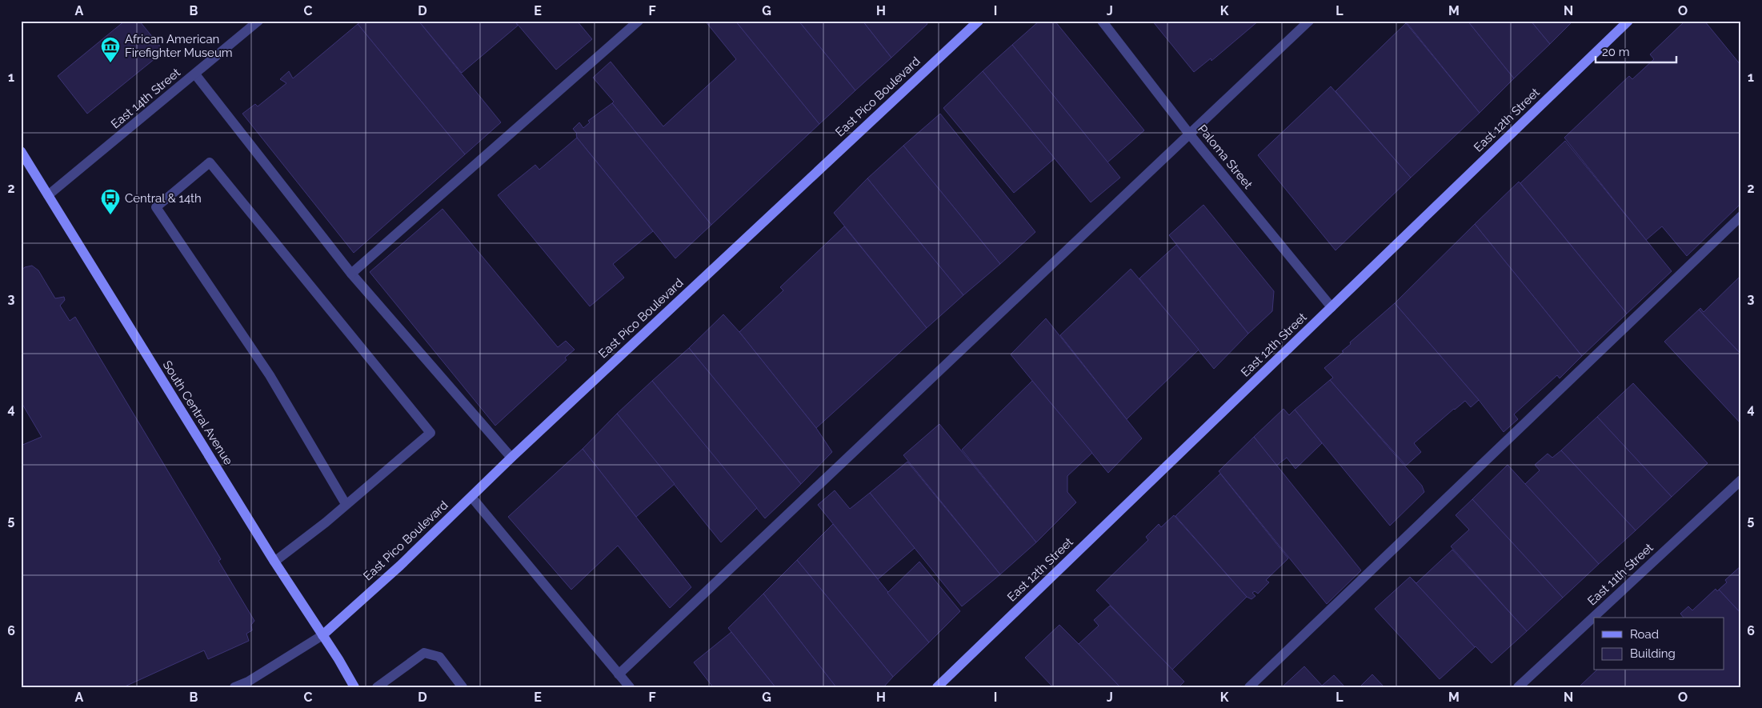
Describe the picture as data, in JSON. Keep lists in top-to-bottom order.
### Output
{
  "streets": {
    "street": [
      "East Pico Boulevard",
      "East 14th Street",
      "East 12th Street",
      "Paloma Street",
      "South Central Avenue",
      "East 11th Street"
    ]
  },
  "crossings": [
    ["East Pico Boulevard", "South Central Avenue"],
    ["East 14th Street", "South Central Avenue"],
    ["East 12th Street", "Paloma Street"]
  ],
  "places": {
    "museum": ["African American Firefighter Museum"],
    "bus stop": ["Central & 14th"]
  },
  "legend": ["Road", "Building"],
  "scale_bar": "20 m",
  "grid": {
    "columns": [
      "A",
      "B",
      "C",
      "D",
      "E",
      "F",
      "G",
      "H",
      "I",
      "J",
      "K",
      "L",
      "M",
      "N",
      "O"
    ],
    "rows": [
      "1",
      "2",
      "3",
      "4",
      "5",
      "6"
    ]
  }
}
